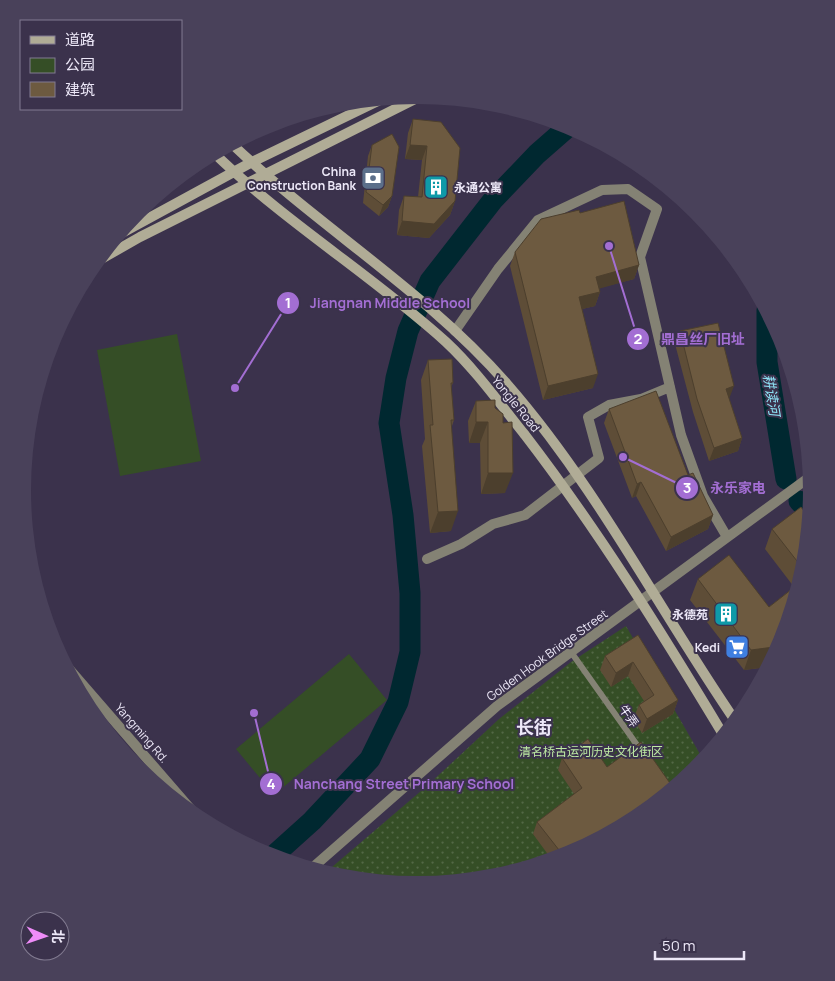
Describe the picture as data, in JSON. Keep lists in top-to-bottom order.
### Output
{
  "streets": {
    "main road": ["Yongle Road"],
    "street": ["Golden Hook Bridge Street", "Yangming Rd."],
    "lane": ["牛弄"]
  },
  "crossings": [
    ["Yongle Road", "Golden Hook Bridge Street"],
    ["Golden Hook Bridge Street", "牛弄"]
  ],
  "districts": ["长街"],
  "water": ["耕读河"],
  "parks": ["清名桥古运河历史文化街区"],
  "places": {
    "bank": ["China Construction Bank"],
    "building": ["永通公寓", "永德苑"],
    "other": [
      "鼎昌丝厂旧址",
      "Jiangnan Middle School",
      "永乐家电",
      "Nanchang Street Primary School"
    ],
    "supermarket": ["Kedi"]
  },
  "legend": ["道路", "公园", "建筑"],
  "scale_bar": "50 m",
  "north": "right"
}
